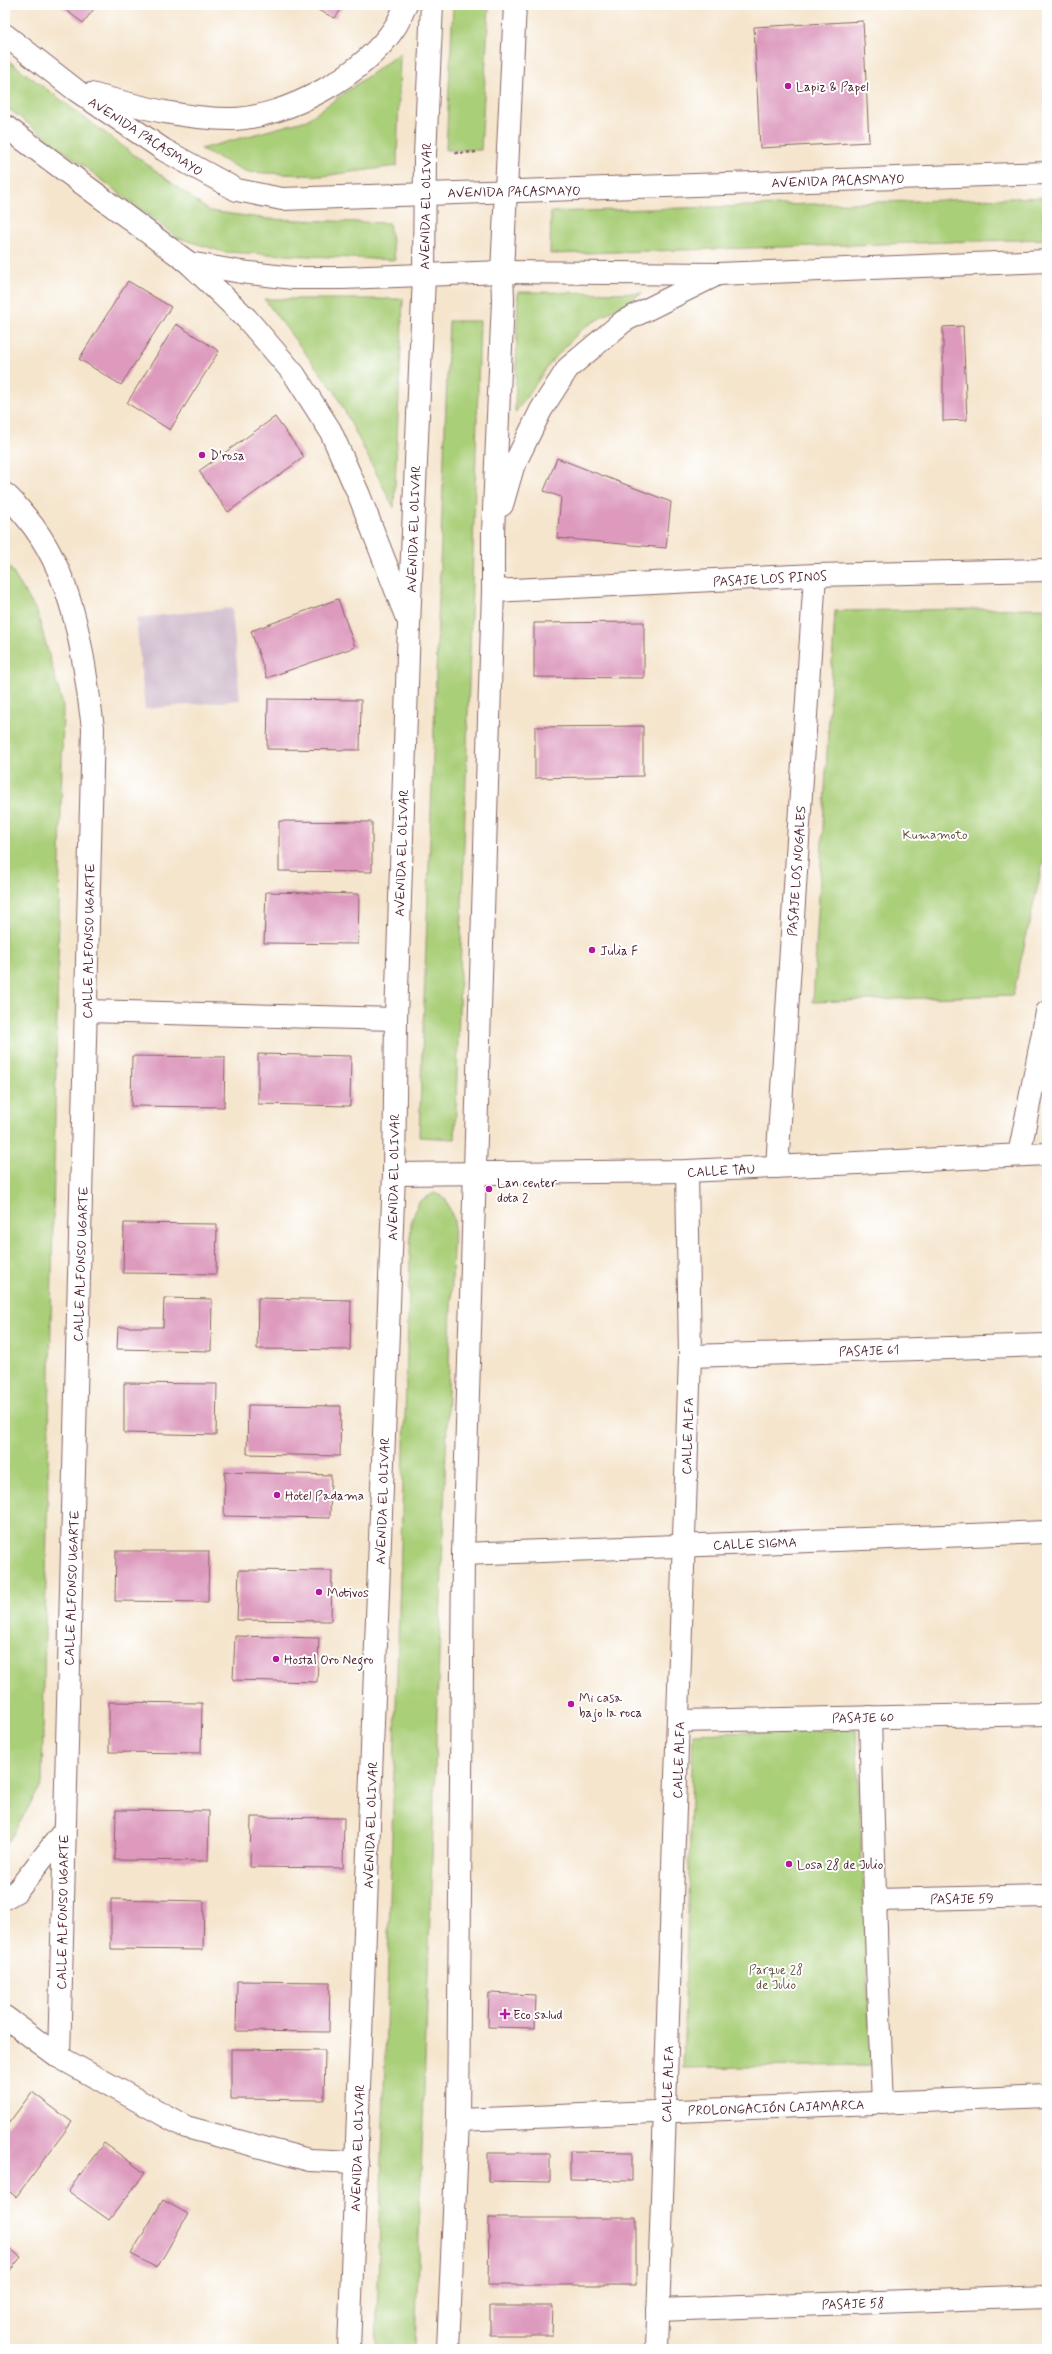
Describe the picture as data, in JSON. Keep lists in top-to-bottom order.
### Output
{
  "streets": {
    "street": [
      "AVENIDA PACASMAYO",
      "AVENIDA EL OLIVAR",
      "PASAJE LOS PINOS",
      "PASAJE LOS NOGALES",
      "CALLE ALFONSO UGARTE",
      "CALLE TAU",
      "PASAJE 61",
      "CALLE ALFA",
      "CALLE SIGMA",
      "PASAJE 60",
      "PASAJE 59",
      "PROLONGACIÓN CAJAMARCA",
      "PASAJE 58"
    ]
  },
  "crossings": [
    ["AVENIDA PACASMAYO", "AVENIDA EL OLIVAR"],
    ["AVENIDA EL OLIVAR", "CALLE TAU"],
    ["PASAJE LOS PINOS", "PASAJE LOS NOGALES"],
    ["PASAJE LOS NOGALES", "CALLE TAU"],
    ["CALLE TAU", "CALLE ALFA"],
    ["PASAJE 61", "CALLE ALFA"],
    ["CALLE ALFA", "CALLE SIGMA"],
    ["CALLE ALFA", "PASAJE 60"],
    ["CALLE ALFA", "PROLONGACIÓN CAJAMARCA"],
    ["CALLE ALFA", "PASAJE 58"]
  ],
  "parks": ["Kumamoto", "Parque 28 de Julio"],
  "places": {
    "other": [
      "Lapiz & Papel",
      "D'rosa",
      "Julia F",
      "Lan center dota 2",
      "Hotel Padama",
      "Motivos",
      "Hostal Oro Negro",
      "Mi casa bajo la roca",
      "Losa 28 de Julio"
    ],
    "health": ["Eco salud"]
  }
}
